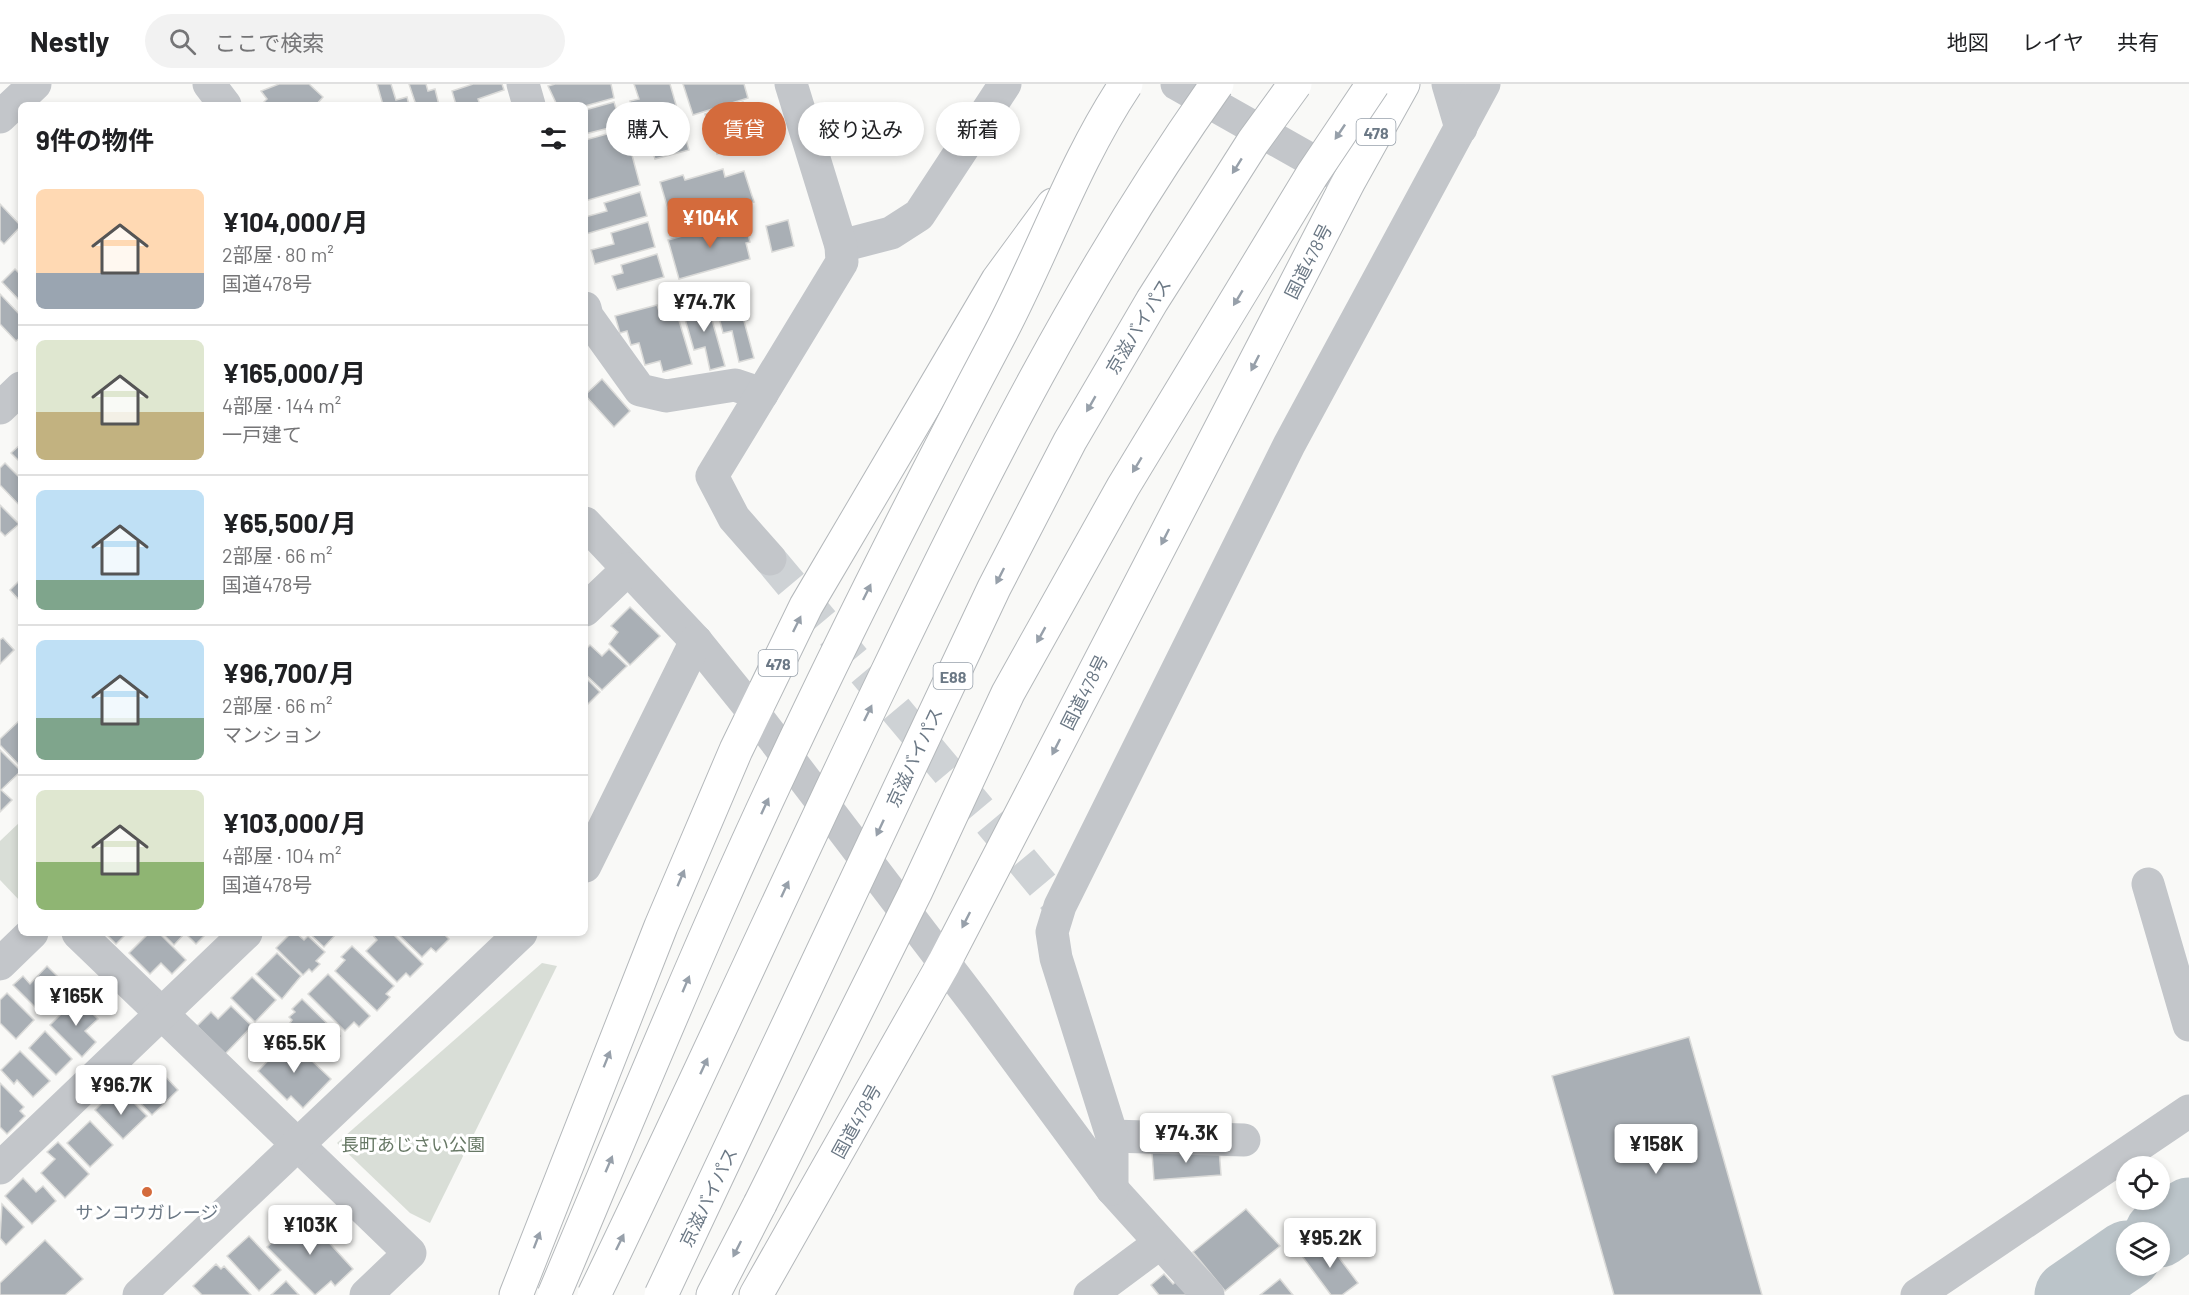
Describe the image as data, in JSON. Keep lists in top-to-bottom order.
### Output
{
  "streets": {
    "highway": [
      "478",
      "国道478号",
      "京滋バイパス",
      "E88"
    ]
  },
  "parks": ["長町あじさい公園"],
  "places": ["サンコウガレージ"],
  "page": {
    "header": "Nestly",
    "search": "ここで検索",
    "nav": ["地図", "レイヤ", "共有"],
    "chip": [
      "購入",
      "賃貸",
      "絞り込み",
      "新着"
    ],
    "heading": "9件の物件",
    "list": [
      {
        "name": "¥104,000/月",
        "note": "2部屋 · 80 m² · 国道478号"
      },
      {
        "name": "¥165,000/月",
        "note": "4部屋 · 144 m² · 一戸建て"
      },
      {
        "name": "¥65,500/月",
        "note": "2部屋 · 66 m² · 国道478号"
      },
      {
        "name": "¥96,700/月",
        "note": "2部屋 · 66 m² · マンション"
      },
      {
        "name": "¥103,000/月",
        "note": "4部屋 · 104 m² · 国道478号"
      }
    ],
    "price": [
      "¥104K",
      "¥74.7K",
      "¥165K",
      "¥65.5K",
      "¥96.7K",
      "¥74.3K",
      "¥158K",
      "¥103K",
      "¥95.2K"
    ]
  }
}
